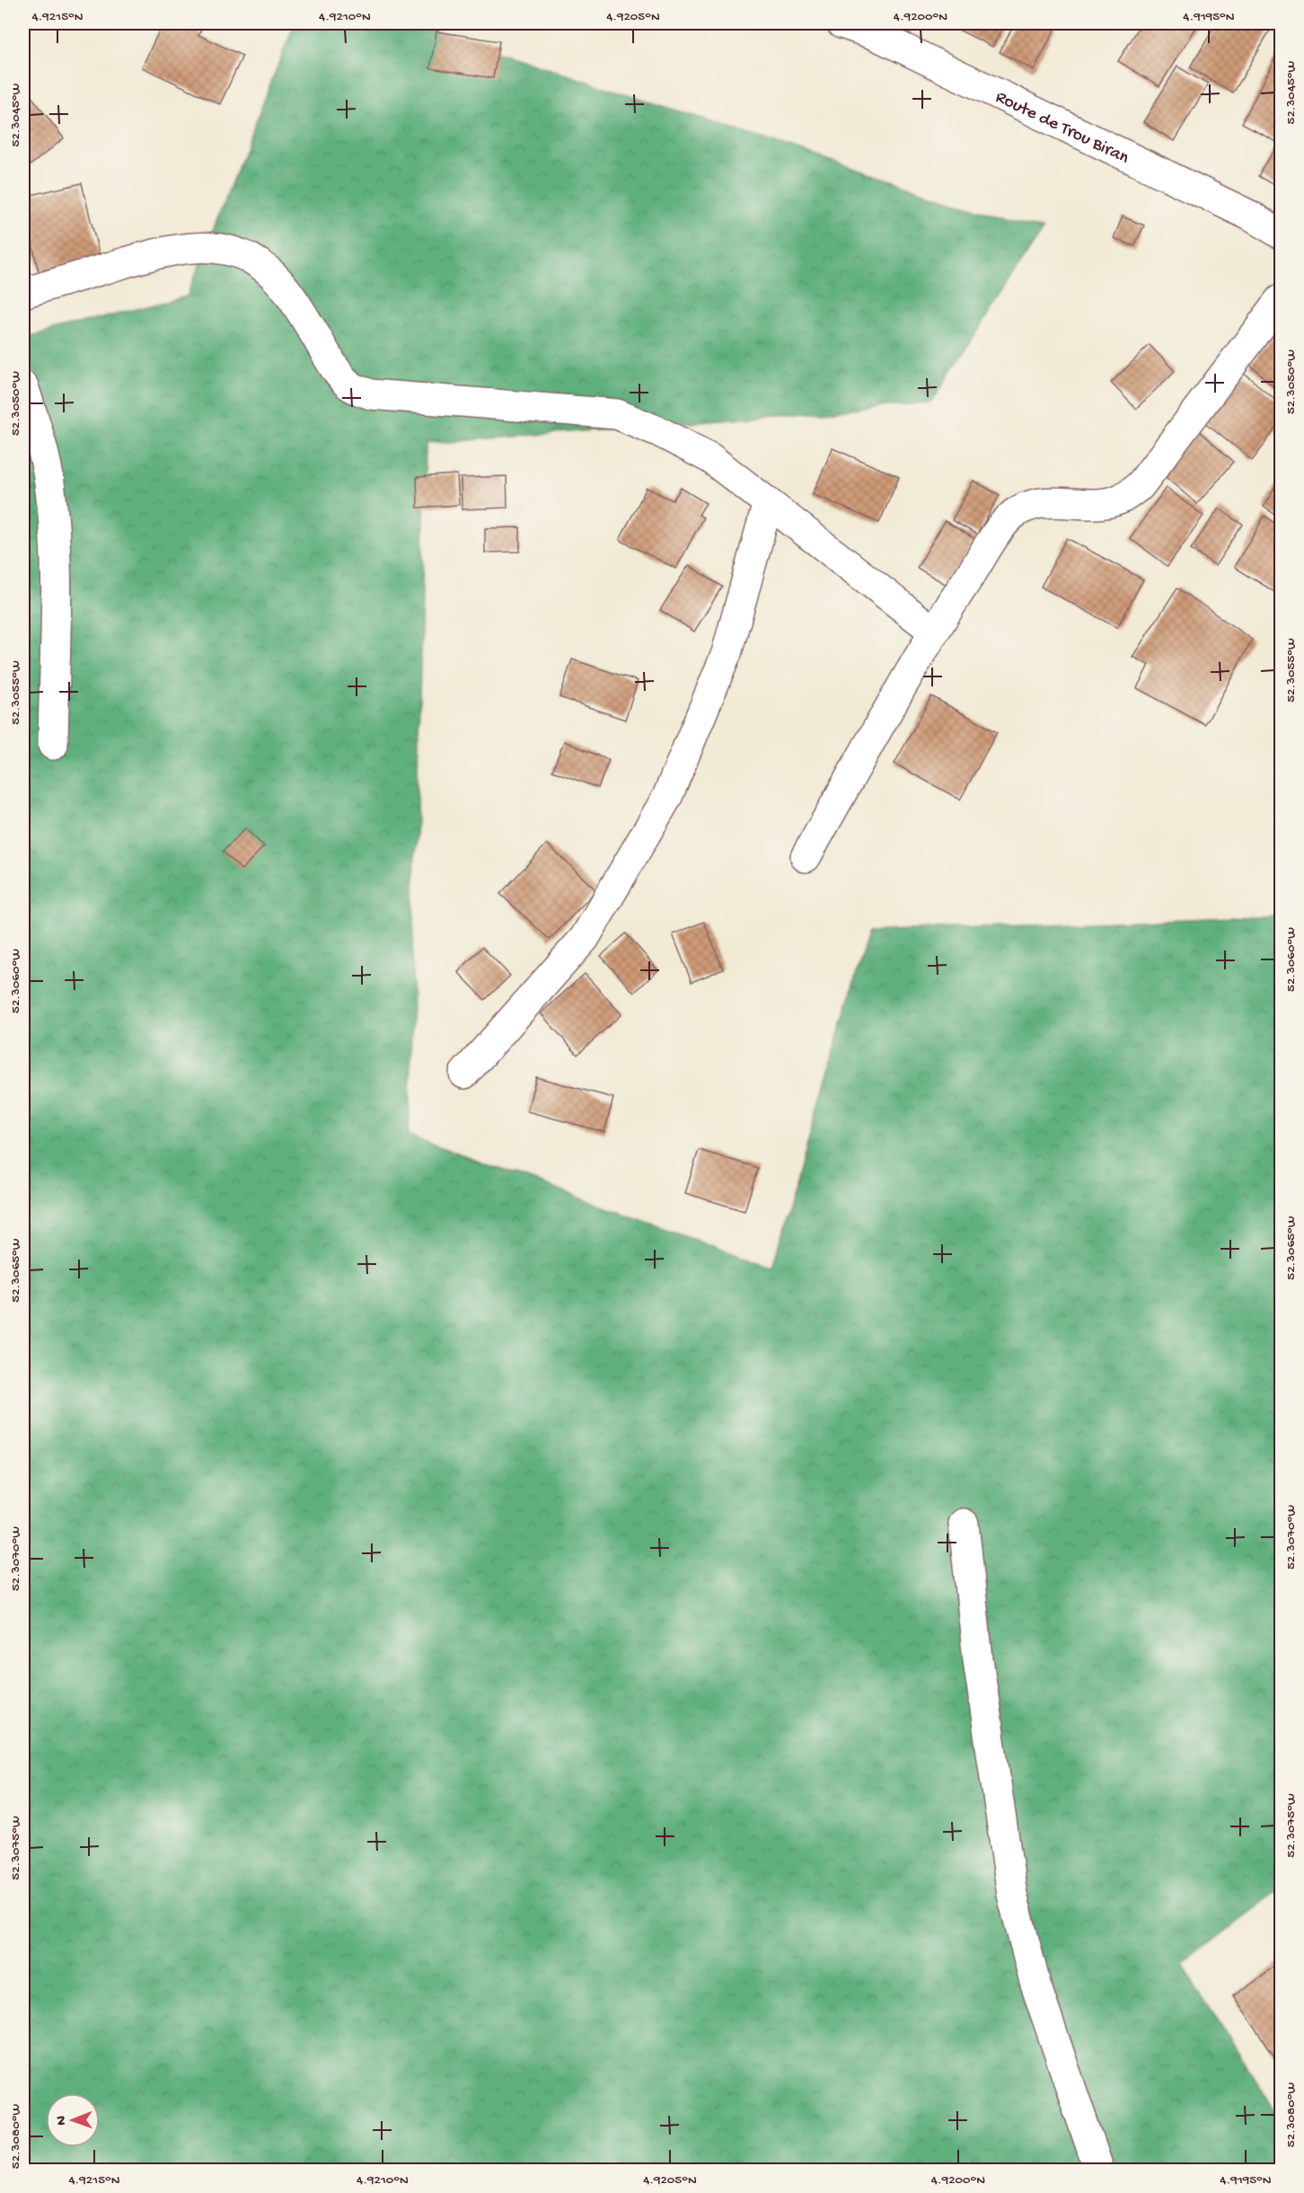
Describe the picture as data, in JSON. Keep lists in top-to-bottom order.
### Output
{
  "streets": {
    "street": ["Route de Trou Biran"]
  },
  "north": "left",
  "coordinates": [
    "4.9215°N",
    "4.9210°N",
    "4.9205°N",
    "4.9200°N",
    "4.9195°N",
    "52.3045°W",
    "52.3050°W",
    "52.3055°W",
    "52.3060°W",
    "52.3065°W",
    "52.3070°W",
    "52.3075°W",
    "52.3080°W"
  ]
}
